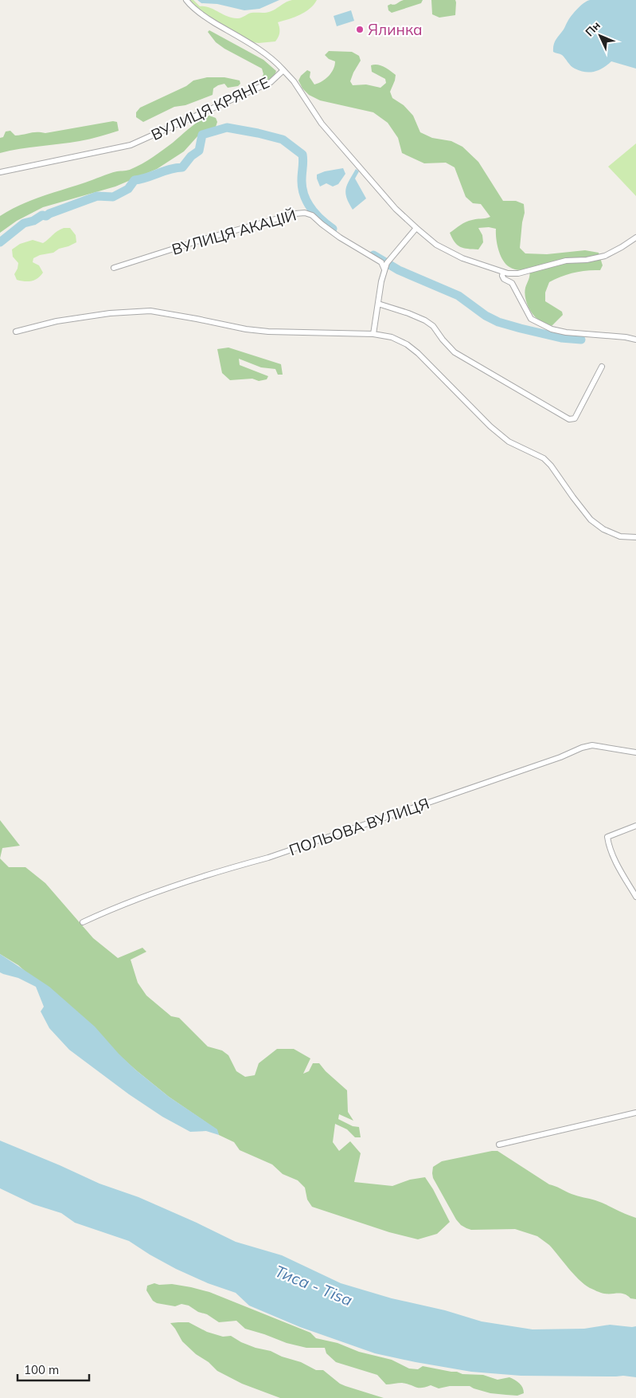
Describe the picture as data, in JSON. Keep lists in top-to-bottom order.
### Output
{
  "streets": {
    "street": ["ВУЛИЦЯ КРЯНГЕ", "ВУЛИЦЯ АКАЦІЙ", "ПОЛЬОВА ВУЛИЦЯ"]
  },
  "water": ["Тиса - Tisa"],
  "places": ["Ялинка"],
  "scale_bar": "100 m",
  "north": "top left"
}
